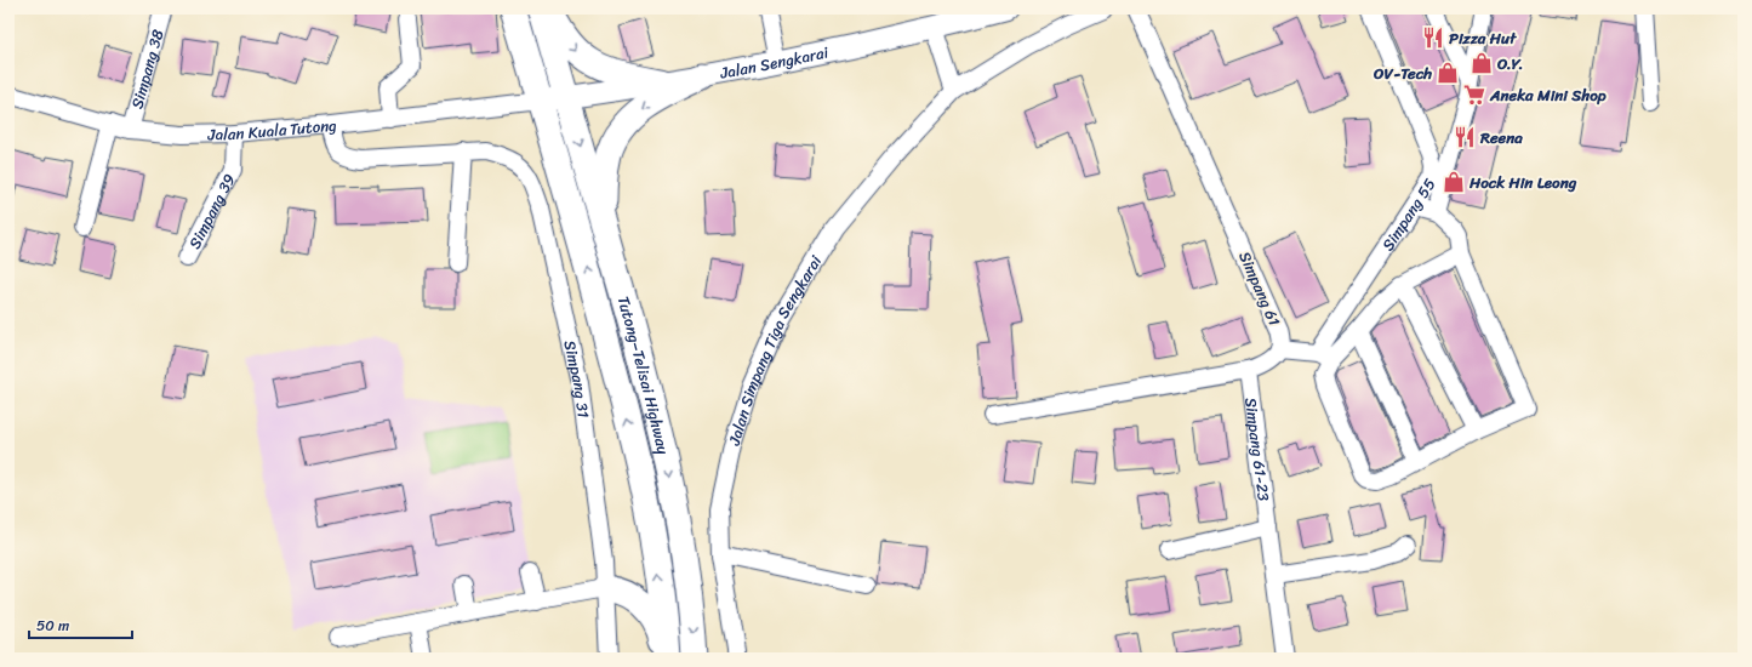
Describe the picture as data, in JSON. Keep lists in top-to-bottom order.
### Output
{
  "streets": {
    "highway": ["Tutong–Telisai Highway"],
    "main road": ["Jalan Sengkarai"],
    "street": [
      "Simpang 38",
      "Jalan Kuala Tutong",
      "Simpang 39",
      "Simpang 55",
      "Simpang 61",
      "Jalan Simpang Tiga Sengkarai",
      "Simpang 31",
      "Simpang 61-23"
    ]
  },
  "crossings": [
    ["Jalan Sengkarai", "Jalan Kuala Tutong"],
    ["Jalan Sengkarai", "Tutong–Telisai Highway"],
    ["Simpang 38", "Jalan Kuala Tutong"],
    ["Jalan Kuala Tutong", "Simpang 39"],
    ["Jalan Kuala Tutong", "Tutong–Telisai Highway"],
    ["Jalan Kuala Tutong", "Simpang 31"]
  ],
  "places": {
    "restaurant": ["Pizza Hut", "Reena"],
    "shop": ["O.Y.", "OV-Tech", "Hock Hin Leong"],
    "supermarket": ["Aneka Mini Shop"]
  },
  "scale_bar": "50 m"
}
